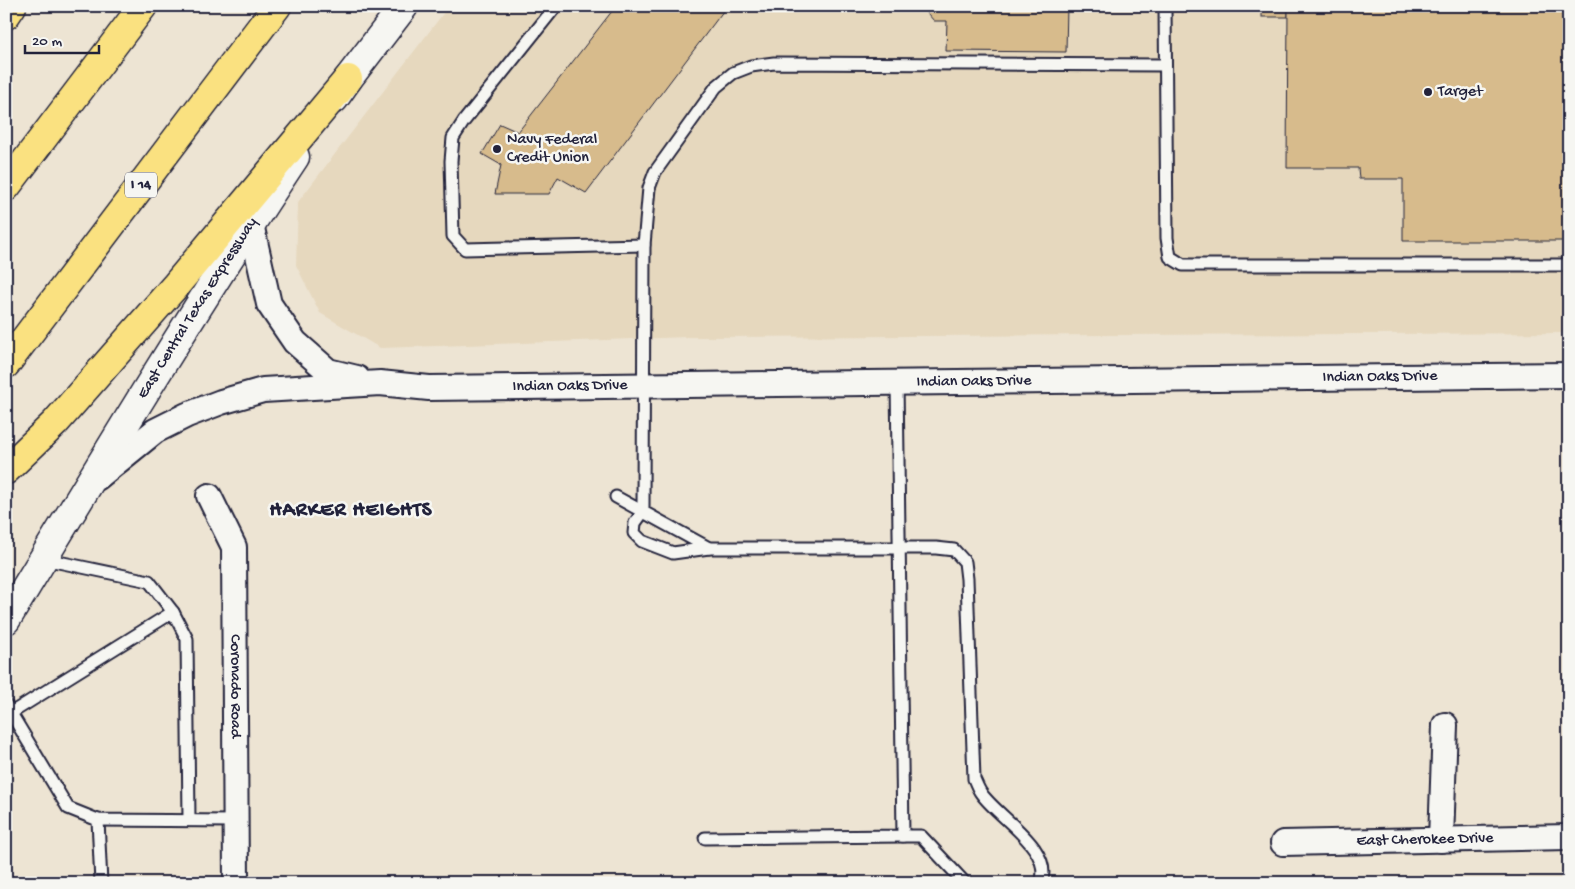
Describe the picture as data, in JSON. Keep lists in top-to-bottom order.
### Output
{
  "streets": {
    "highway": ["I 14"],
    "main road": ["East Central Texas Expressway"],
    "street": ["Indian Oaks Drive", "Coronado Road", "East Cherokee Drive"]
  },
  "districts": ["HARKER HEIGHTS"],
  "places": ["Target", "Navy Federal Credit Union"],
  "scale_bar": "20 m"
}
